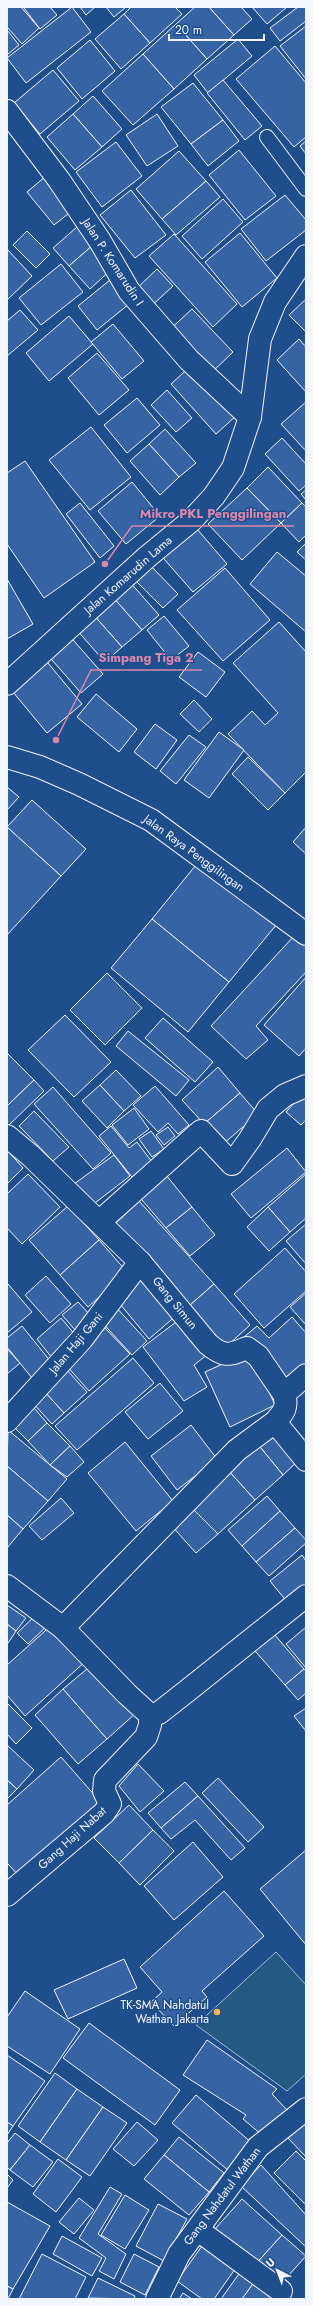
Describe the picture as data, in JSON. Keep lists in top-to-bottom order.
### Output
{
  "streets": {
    "street": [
      "Jalan P. Komarudin I",
      "Jalan Komarudin Lama",
      "Jalan Raya Penggilingan",
      "Gang Simun",
      "Jalan Haji Gani",
      "Gang Haji Nabat",
      "Gang Nahdatul Wathan"
    ]
  },
  "crossings": [
    ["Jalan P. Komarudin I", "Jalan Komarudin Lama"],
    ["Gang Simun", "Jalan Haji Gani"]
  ],
  "places": ["Mikro PKL Penggilingan", "Simpang Tiga 2", "TK-SMA Nahdatul Wathan Jakarta"],
  "scale_bar": "20 m",
  "north": "top left"
}
